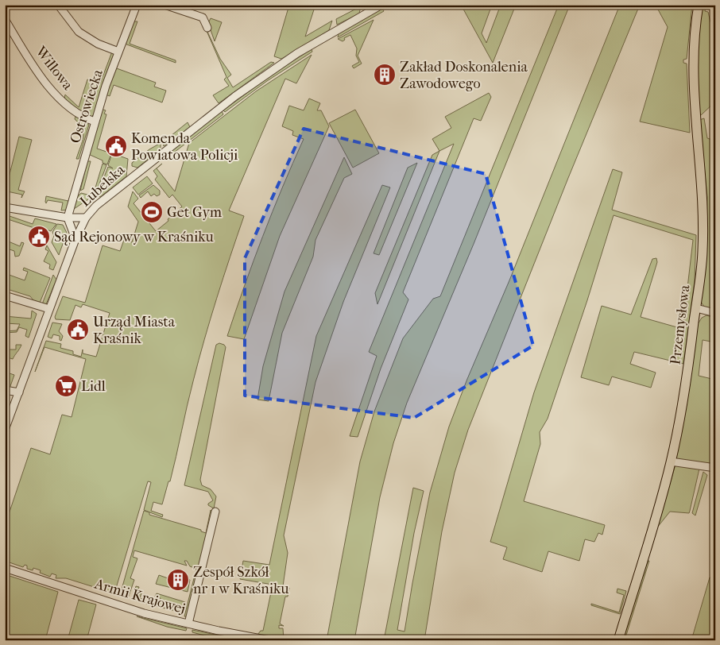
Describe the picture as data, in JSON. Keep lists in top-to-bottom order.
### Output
{
  "streets": {
    "main road": ["Przemysłowa"],
    "street": [
      "Willowa",
      "Ostrowiecka",
      "Lubelska",
      "Armii Krajowej"
    ]
  },
  "crossings": [
    ["Willowa", "Ostrowiecka"]
  ],
  "places": {
    "building": ["Zakład Doskonalenia Zawodowego", "Zespół Szkół nr 1 w Kraśniku"],
    "public building": ["Komenda Powiatowa Policji", "Sąd Rejonowy w Kraśniku", "Urząd Miasta Kraśnik"],
    "sports": ["Get Gym"],
    "supermarket": ["Lidl"]
  }
}
